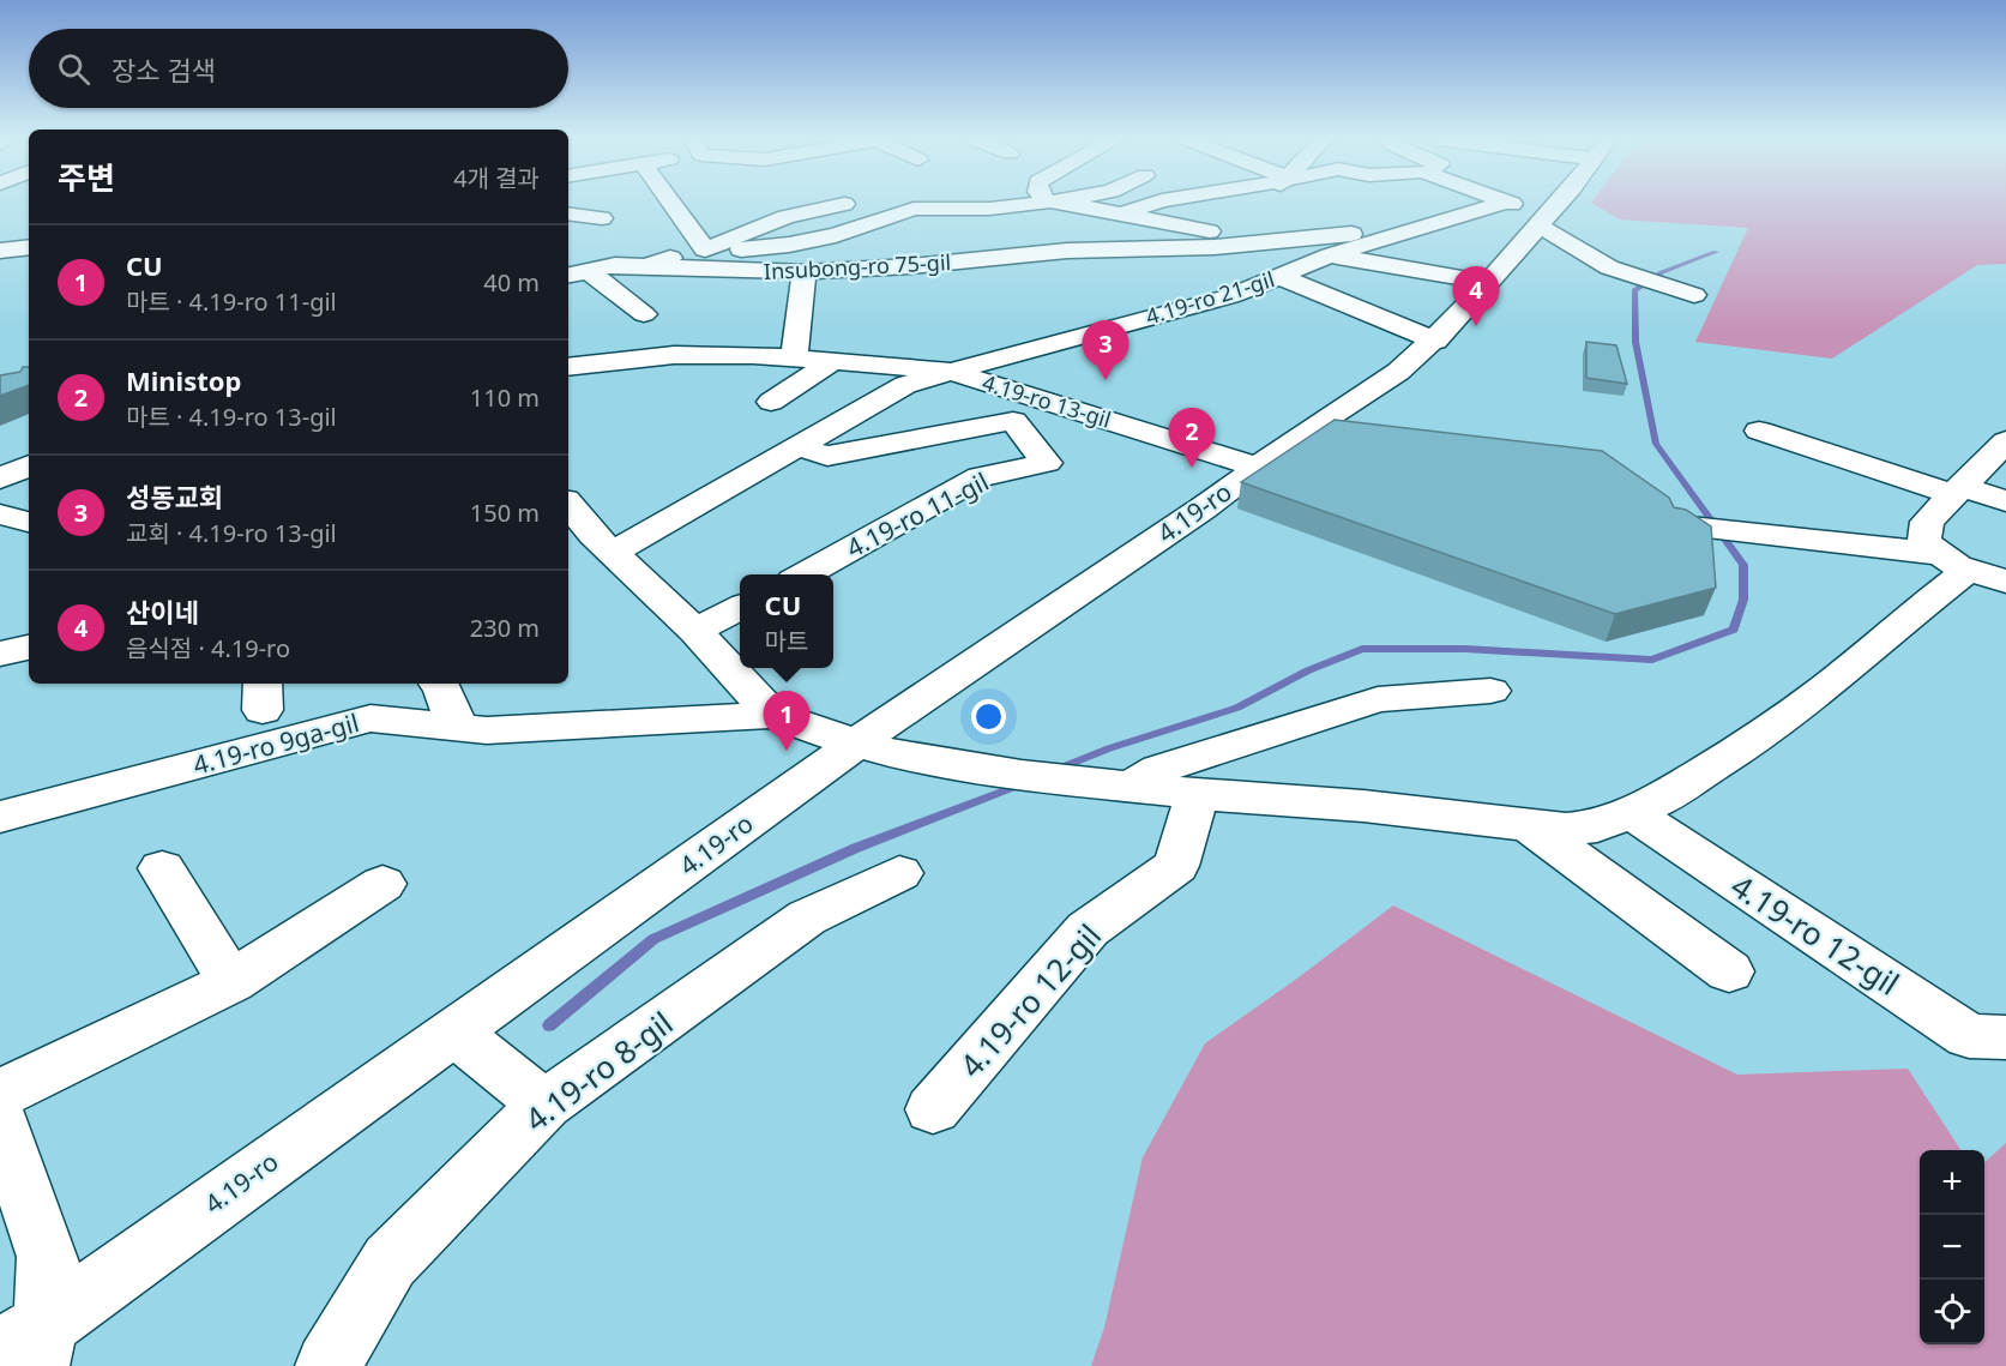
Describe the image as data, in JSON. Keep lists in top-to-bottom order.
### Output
{
  "streets": {
    "street": [
      "Insubong-ro 75-gil",
      "4.19-ro 21-gil",
      "4.19-ro 13-gil",
      "4.19-ro",
      "4.19-ro 11-gil",
      "4.19-ro 9ga-gil",
      "4.19-ro 12-gil",
      "4.19-ro 8-gil"
    ]
  },
  "crossings": [
    ["4.19-ro 21-gil", "4.19-ro 13-gil"],
    ["4.19-ro 21-gil", "4.19-ro"],
    ["4.19-ro 21-gil", "4.19-ro 11-gil"],
    ["4.19-ro 13-gil", "4.19-ro"]
  ],
  "page": {
    "search": "장소 검색",
    "heading": ["주변", "4개 결과"],
    "list": [
      {
        "mark": "1",
        "name": "CU",
        "note": "마트 · 4.19-ro 11-gil",
        "value": "40 m"
      },
      {
        "mark": "2",
        "name": "Ministop",
        "note": "마트 · 4.19-ro 13-gil",
        "value": "110 m"
      },
      {
        "mark": "3",
        "name": "성동교회",
        "note": "교회 · 4.19-ro 13-gil",
        "value": "150 m"
      },
      {
        "mark": "4",
        "name": "산이네",
        "note": "음식점 · 4.19-ro",
        "value": "230 m"
      }
    ],
    "pins": [
      "4",
      "3",
      "2",
      "1"
    ],
    "popup": ["CU", "마트"],
    "map_buttons": ["+", "−"]
  }
}
